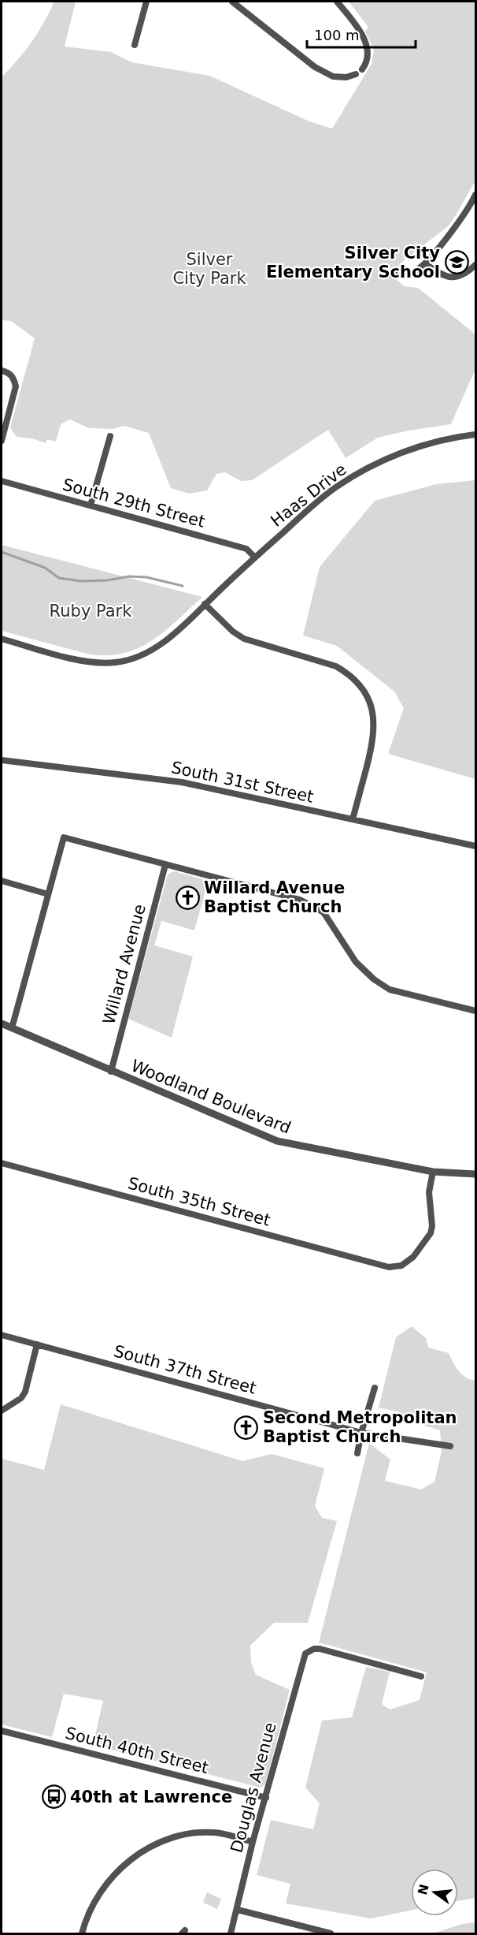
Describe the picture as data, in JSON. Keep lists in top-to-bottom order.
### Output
{
  "streets": {
    "street": [
      "Haas Drive",
      "South 29th Street",
      "South 31st Street",
      "Willard Avenue",
      "Woodland Boulevard",
      "South 35th Street",
      "South 37th Street",
      "South 40th Street",
      "Douglas Avenue"
    ]
  },
  "crossings": [
    ["Haas Drive", "South 29th Street"],
    ["Willard Avenue", "Woodland Boulevard"],
    ["Woodland Boulevard", "South 35th Street"],
    ["South 40th Street", "Douglas Avenue"]
  ],
  "parks": ["Silver City Park", "Ruby Park"],
  "places": {
    "school or university": ["Silver City Elementary School"],
    "church": ["Willard Avenue Baptist Church", "Second Metropolitan Baptist Church"],
    "bus stop": ["40th at Lawrence"]
  },
  "scale_bar": "100 m",
  "north": "left"
}
